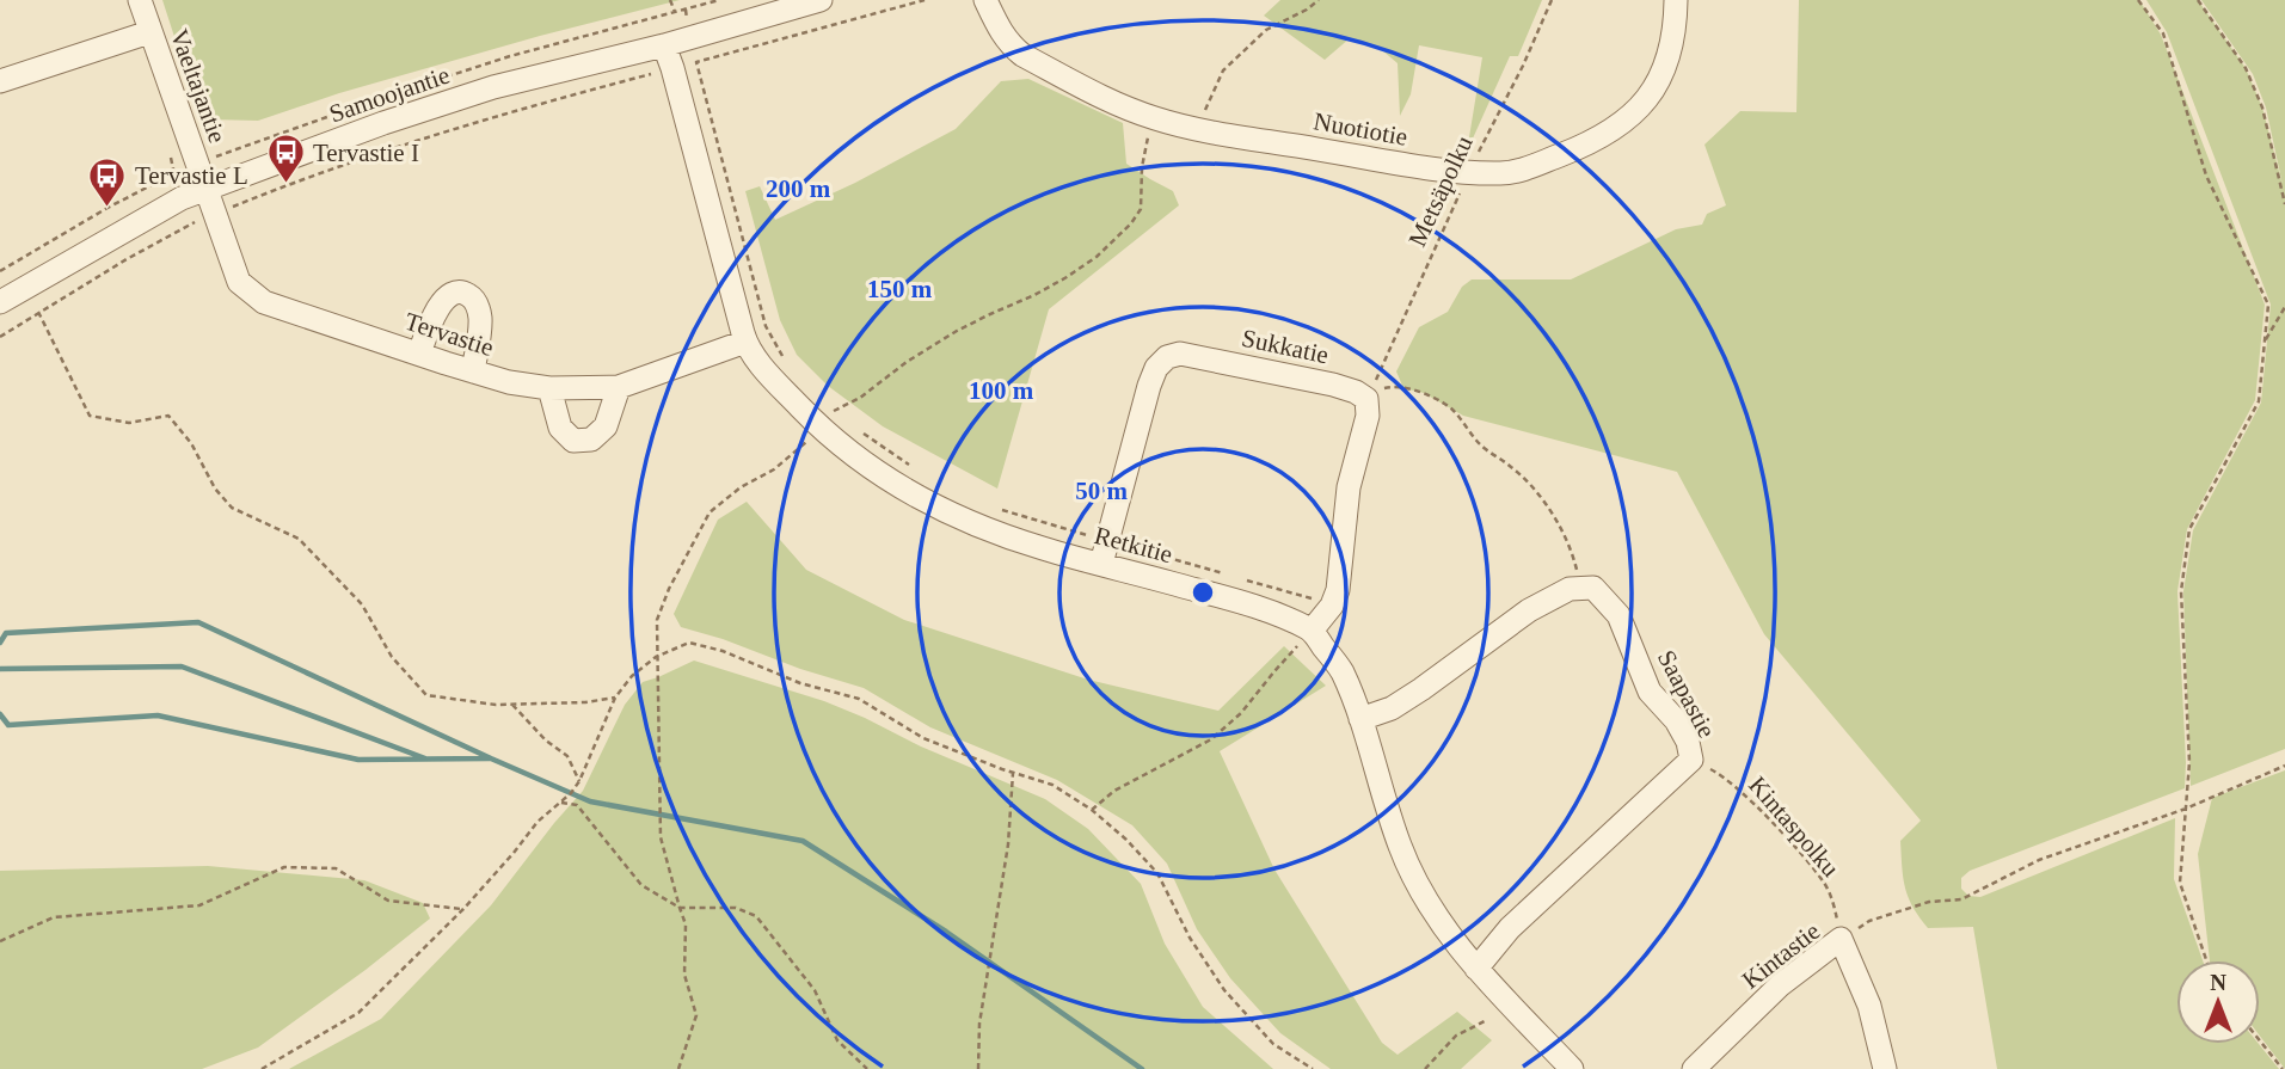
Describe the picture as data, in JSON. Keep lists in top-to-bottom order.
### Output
{
  "streets": {
    "street": [
      "Vaeltajantie",
      "Samoojantie",
      "Nuotiotie",
      "Tervastie",
      "Sukkatie",
      "Retkitie",
      "Saapastie",
      "Kintastie"
    ],
    "path": ["Metsäpolku", "Kintaspolku"]
  },
  "crossings": [
    ["Vaeltajantie", "Samoojantie"],
    ["Vaeltajantie", "Tervastie"],
    ["Samoojantie", "Tervastie"],
    ["Samoojantie", "Retkitie"],
    ["Nuotiotie", "Metsäpolku"],
    ["Metsäpolku", "Sukkatie"],
    ["Tervastie", "Retkitie"],
    ["Sukkatie", "Retkitie"],
    ["Retkitie", "Saapastie"],
    ["Saapastie", "Kintaspolku"],
    ["Kintaspolku", "Kintastie"]
  ],
  "places": {
    "bus stop": ["Tervastie I", "Tervastie L"]
  },
  "north": "top",
  "rings": [
    "200 m",
    "150 m",
    "100 m",
    "50 m"
  ]
}
